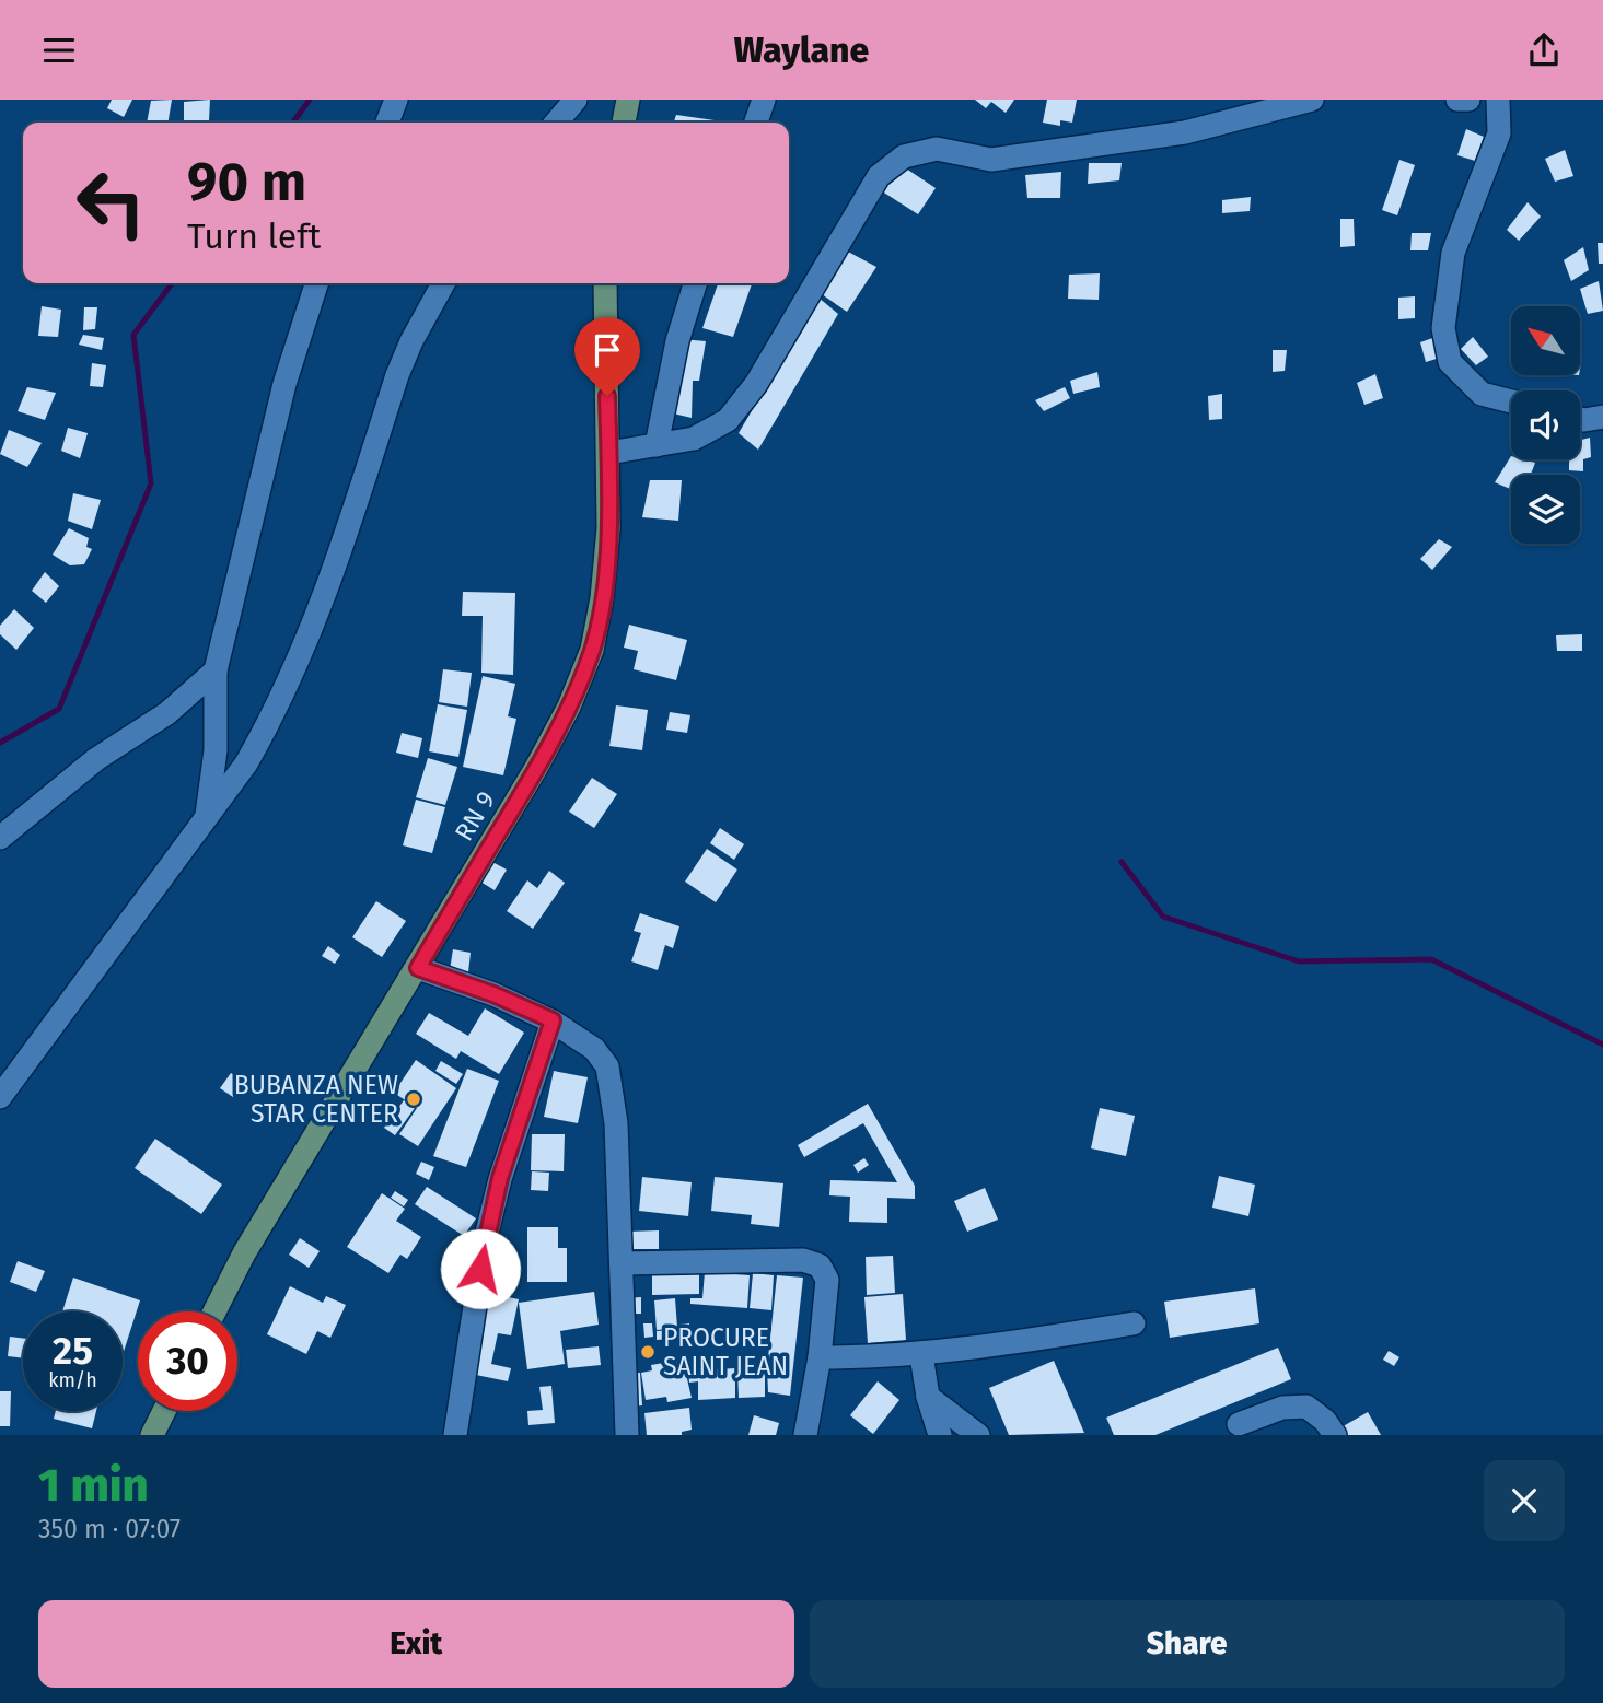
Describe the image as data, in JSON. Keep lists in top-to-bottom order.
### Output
{
  "streets": {
    "main road": ["RN 9"]
  },
  "places": ["BUBANZA NEW STAR CENTER", "PROCURE SAINT JEAN"],
  "north": "top left",
  "page": {
    "header": "Waylane",
    "turn": ["90 m", "Turn left"],
    "speed": "25 km/h",
    "limit": "30",
    "heading": ["1 min", "350 m · 07:07"],
    "buttons": ["Exit", "Share"]
  }
}
